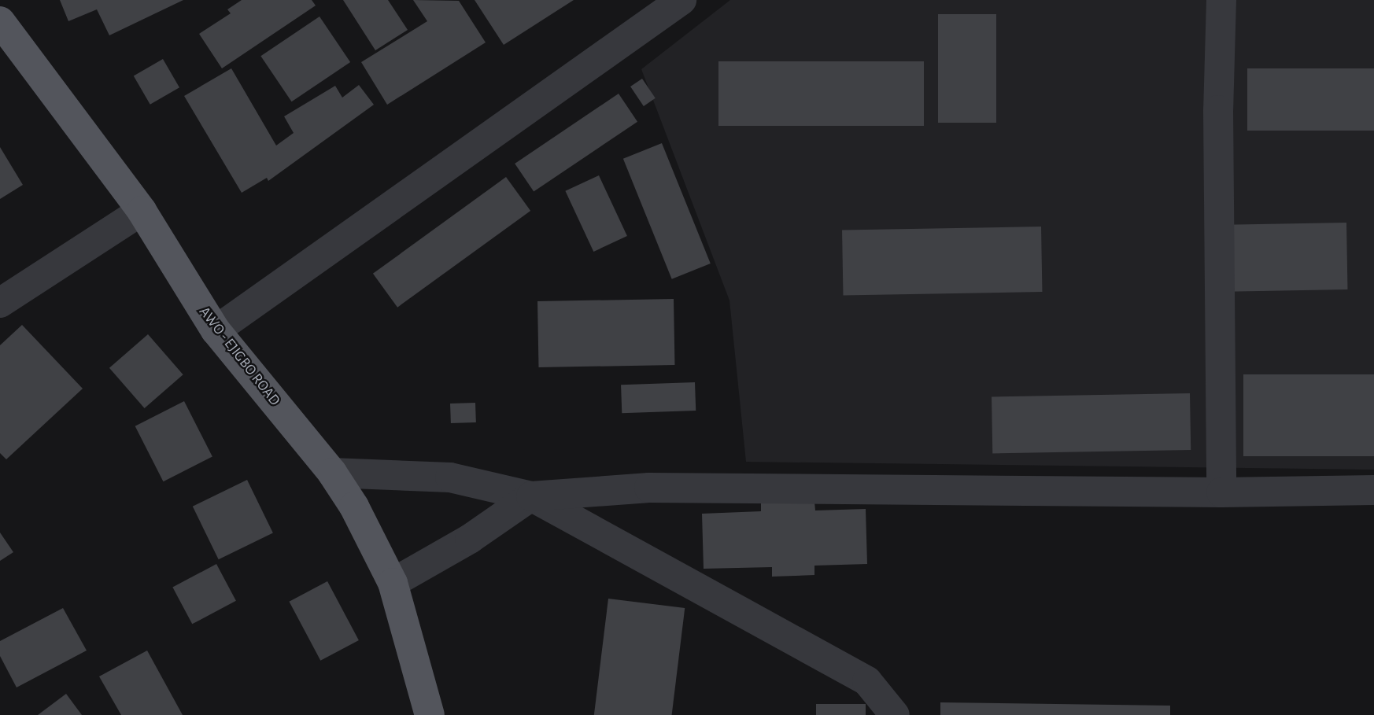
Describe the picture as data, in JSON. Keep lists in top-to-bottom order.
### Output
{
  "streets": {
    "main road": ["AWO - EJIGBO ROAD"]
  }
}
